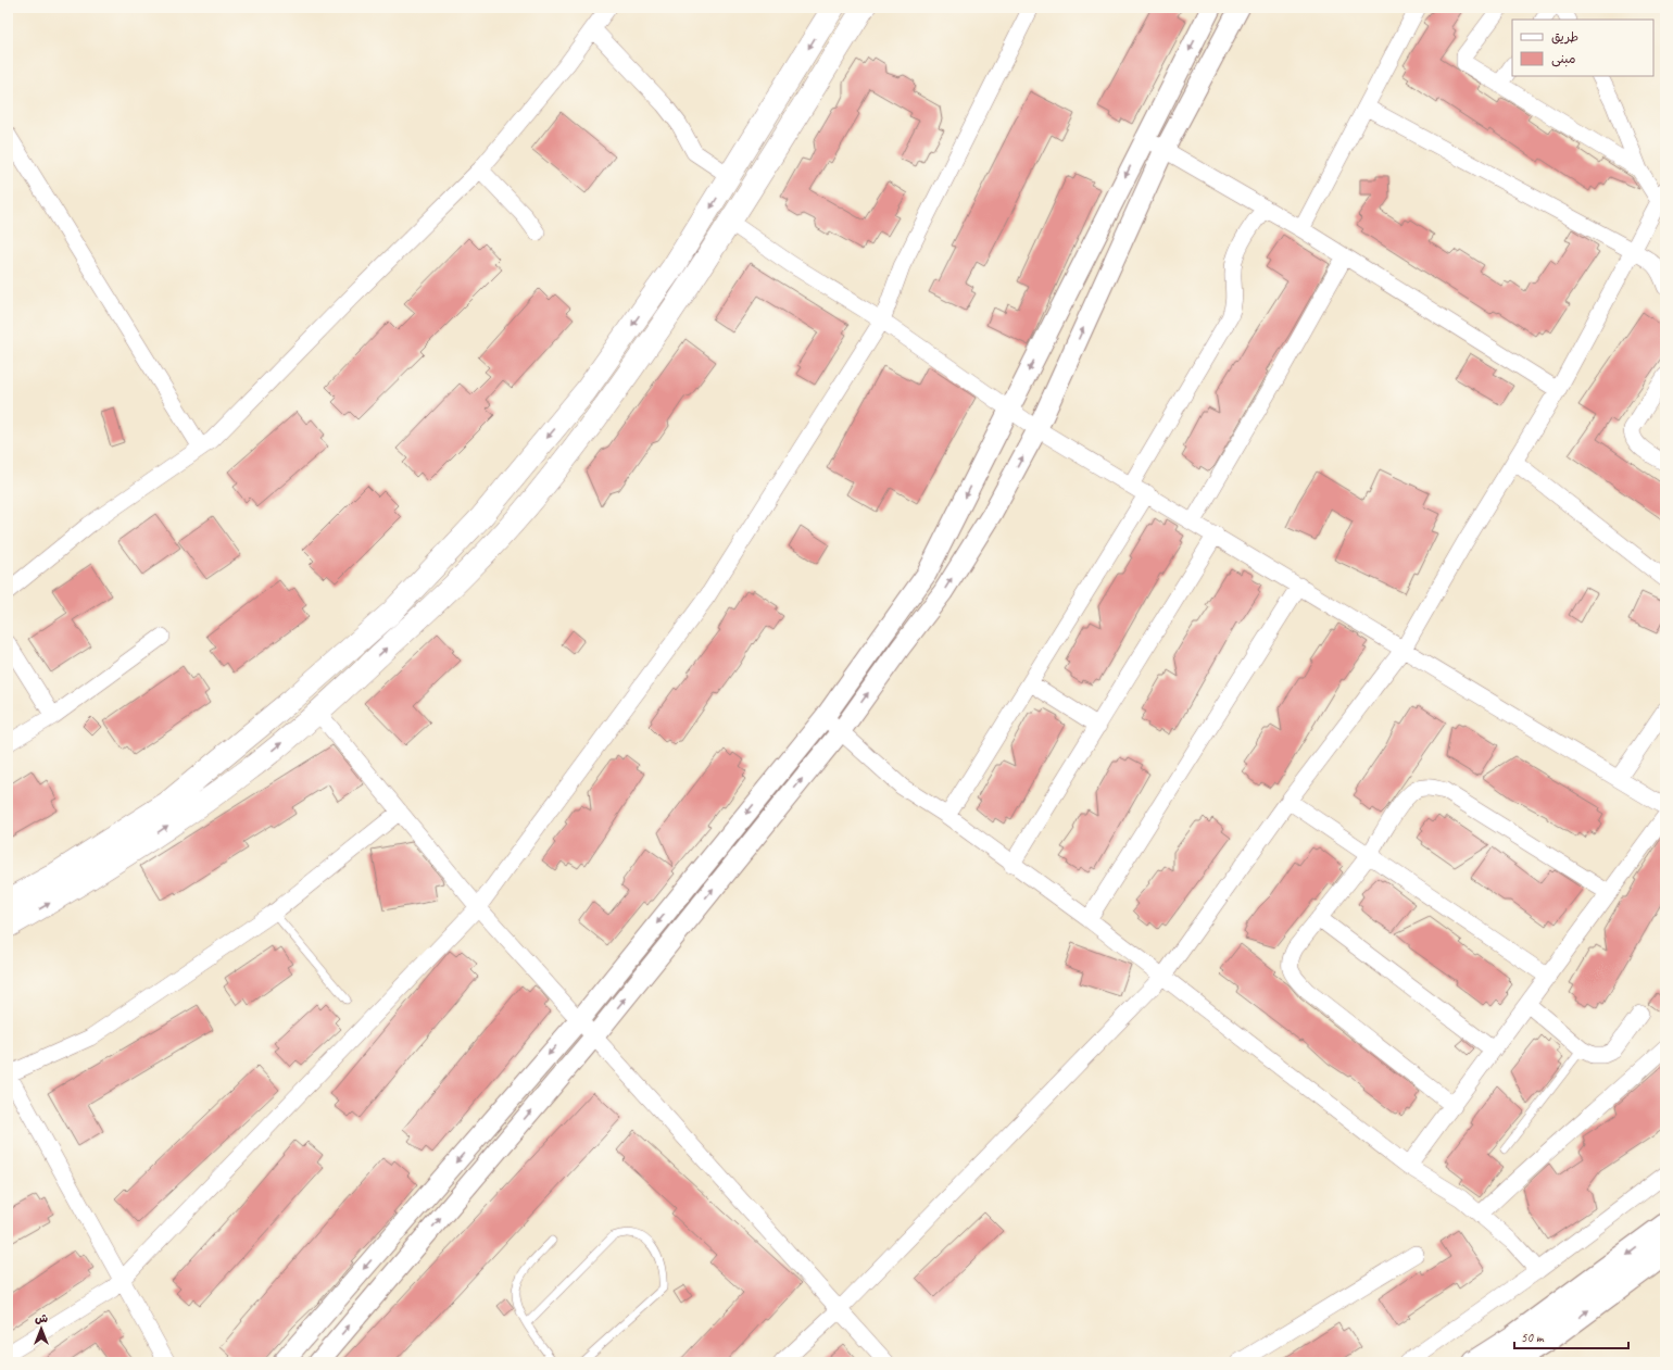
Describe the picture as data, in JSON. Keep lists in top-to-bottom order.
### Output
{
  "legend": ["طريق", "مبنى"],
  "scale_bar": "50 m",
  "north": "top"
}
